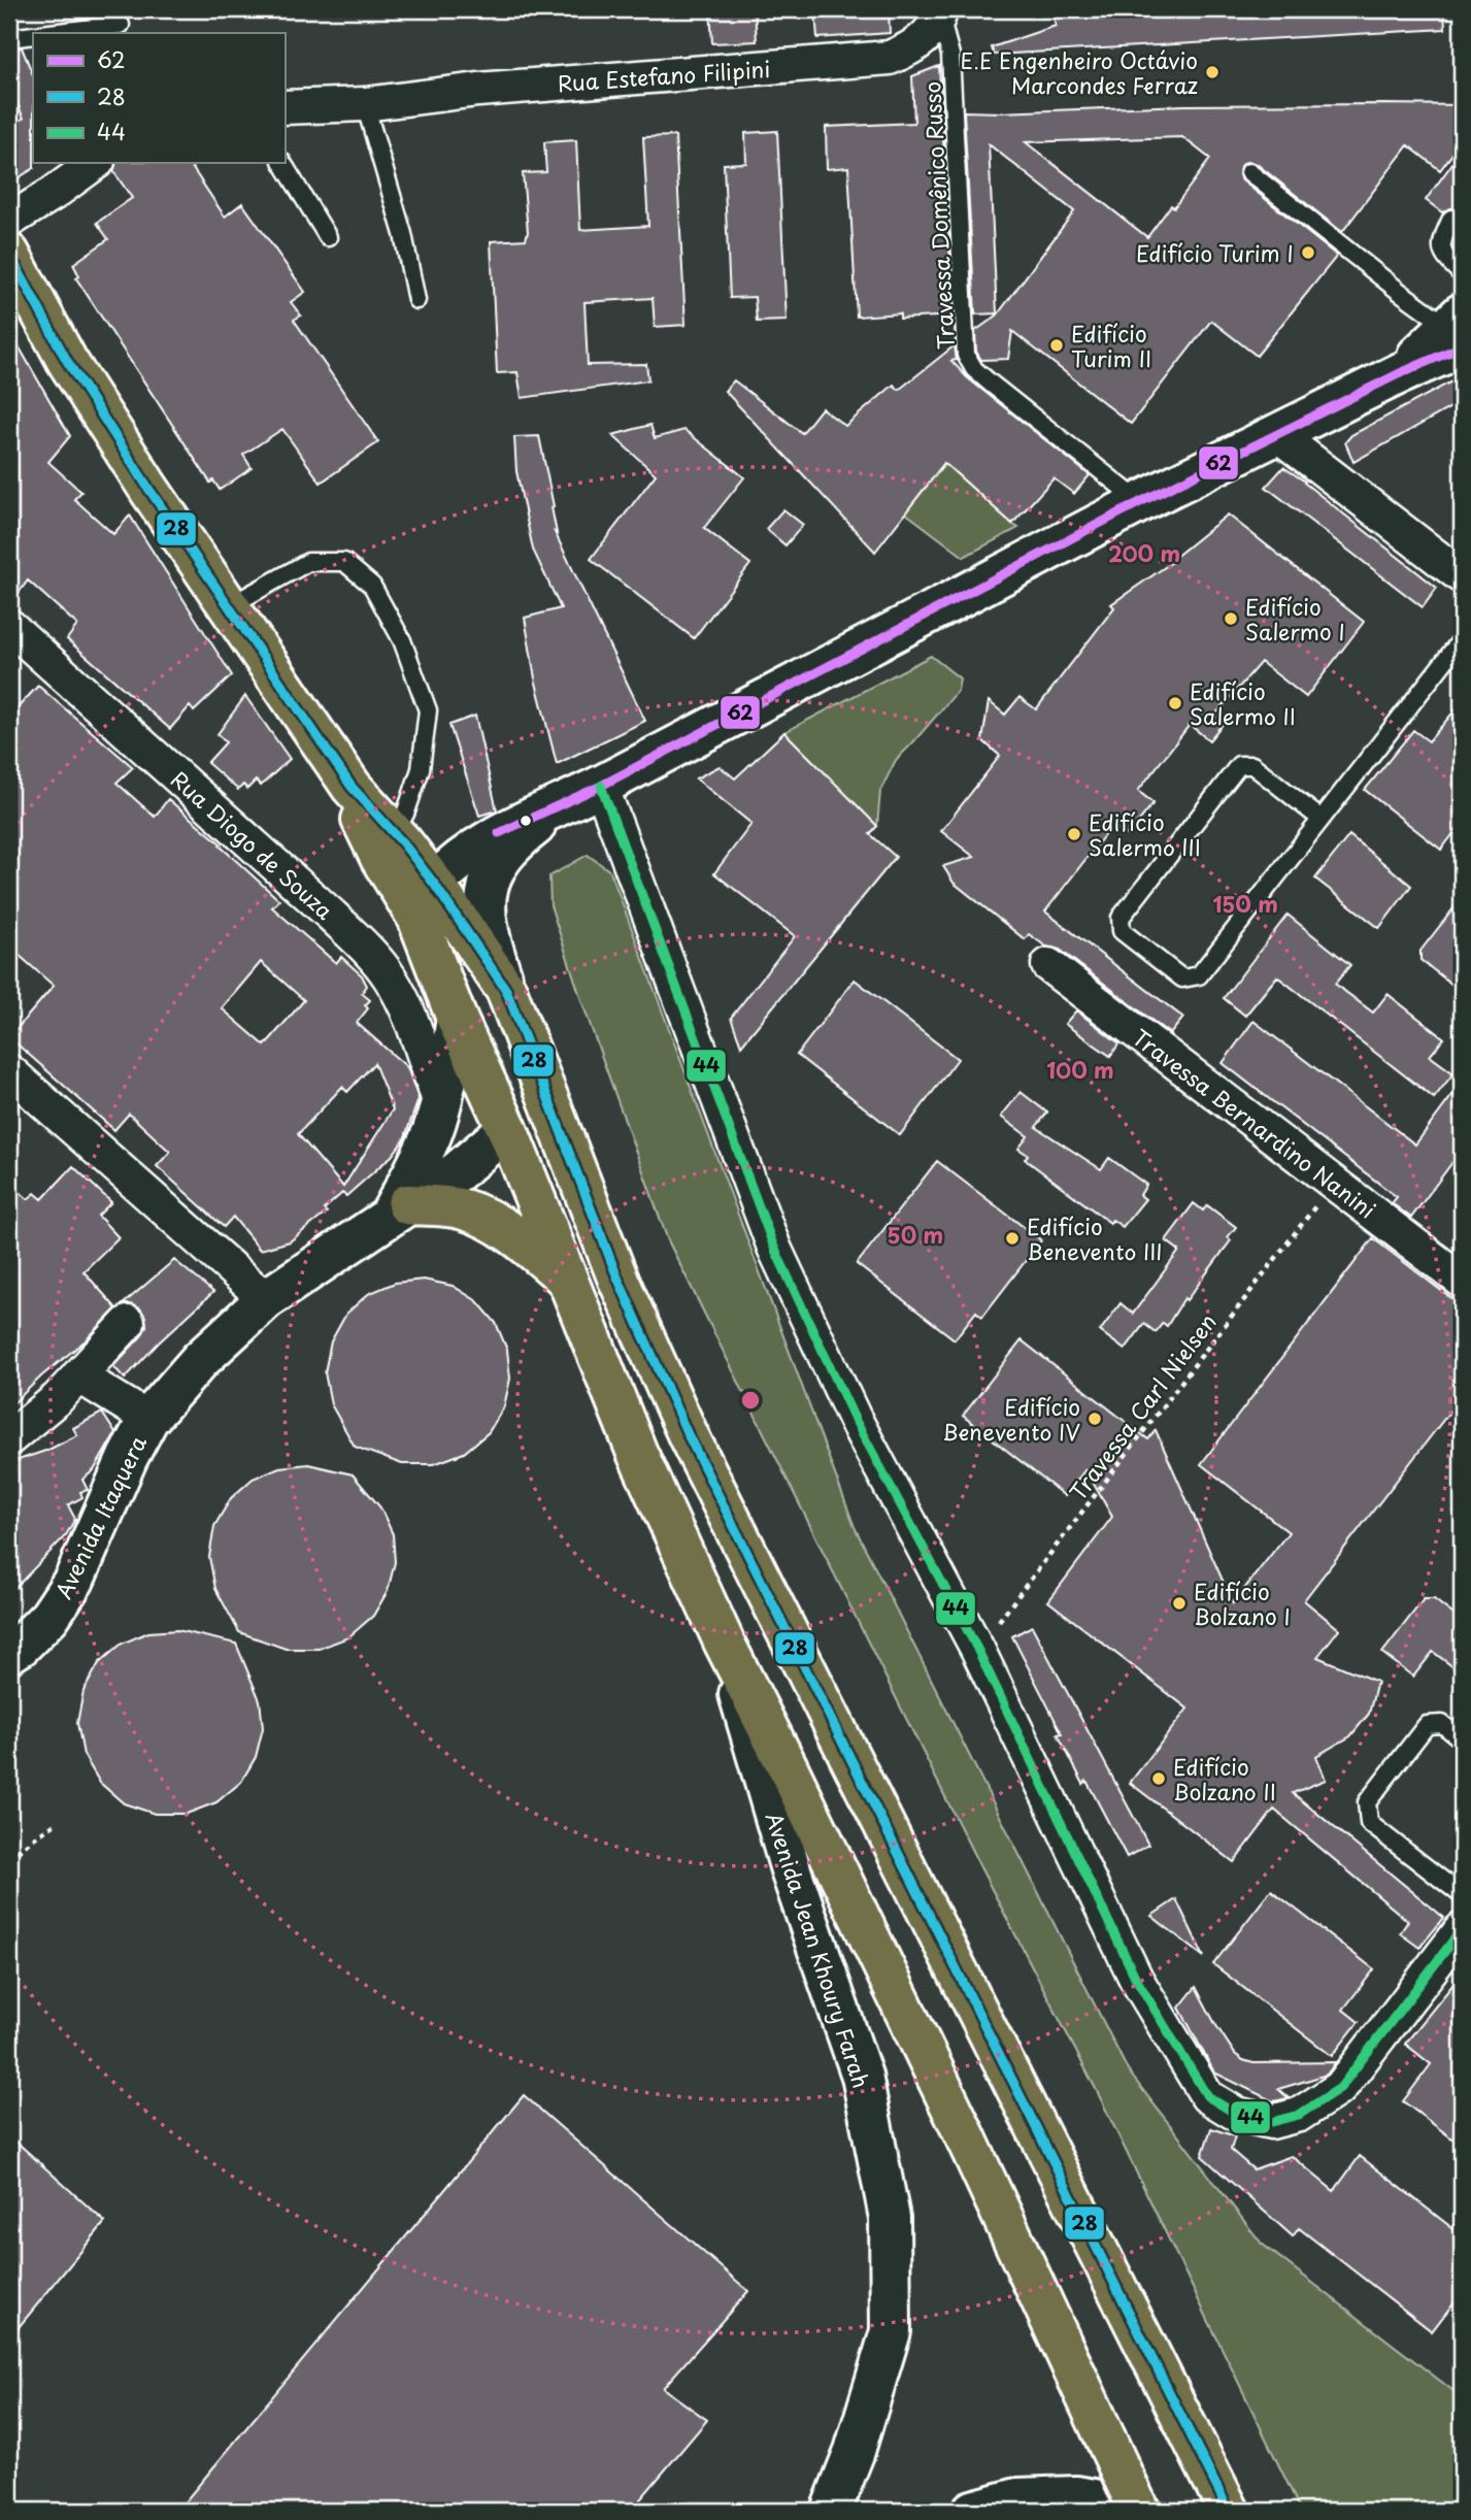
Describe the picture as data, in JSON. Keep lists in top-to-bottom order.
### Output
{
  "streets": {
    "street": [
      "Rua Estefano Filipini",
      "Rua Diogo de Souza",
      "Travessa Bernardino Nanini",
      "Avenida Itaquera",
      "Avenida Jean Khoury Farah"
    ],
    "lane": ["Travessa Domênico Russo"],
    "path": ["Travessa Carl Nielsen"]
  },
  "crossings": [
    ["Rua Estefano Filipini", "Travessa Domênico Russo"],
    ["Rua Diogo de Souza", "Avenida Itaquera"],
    ["Travessa Bernardino Nanini", "Travessa Carl Nielsen"]
  ],
  "places": [
    "E.E Engenheiro Octávio Marcondes Ferraz",
    "Edifício Turim I",
    "Edifício Turim II",
    "Edifício Salermo I",
    "Edifício Salermo II",
    "Edifício Salermo III",
    "Edifício Benevento III",
    "Edifício Benevento IV",
    "Edifício Bolzano I",
    "Edifício Bolzano II"
  ],
  "lines": ["transit line 28", "transit line 62", "transit line 44"],
  "legend": ["62", "28", "44"],
  "rings": [
    "200 m",
    "150 m",
    "100 m",
    "50 m"
  ]
}
